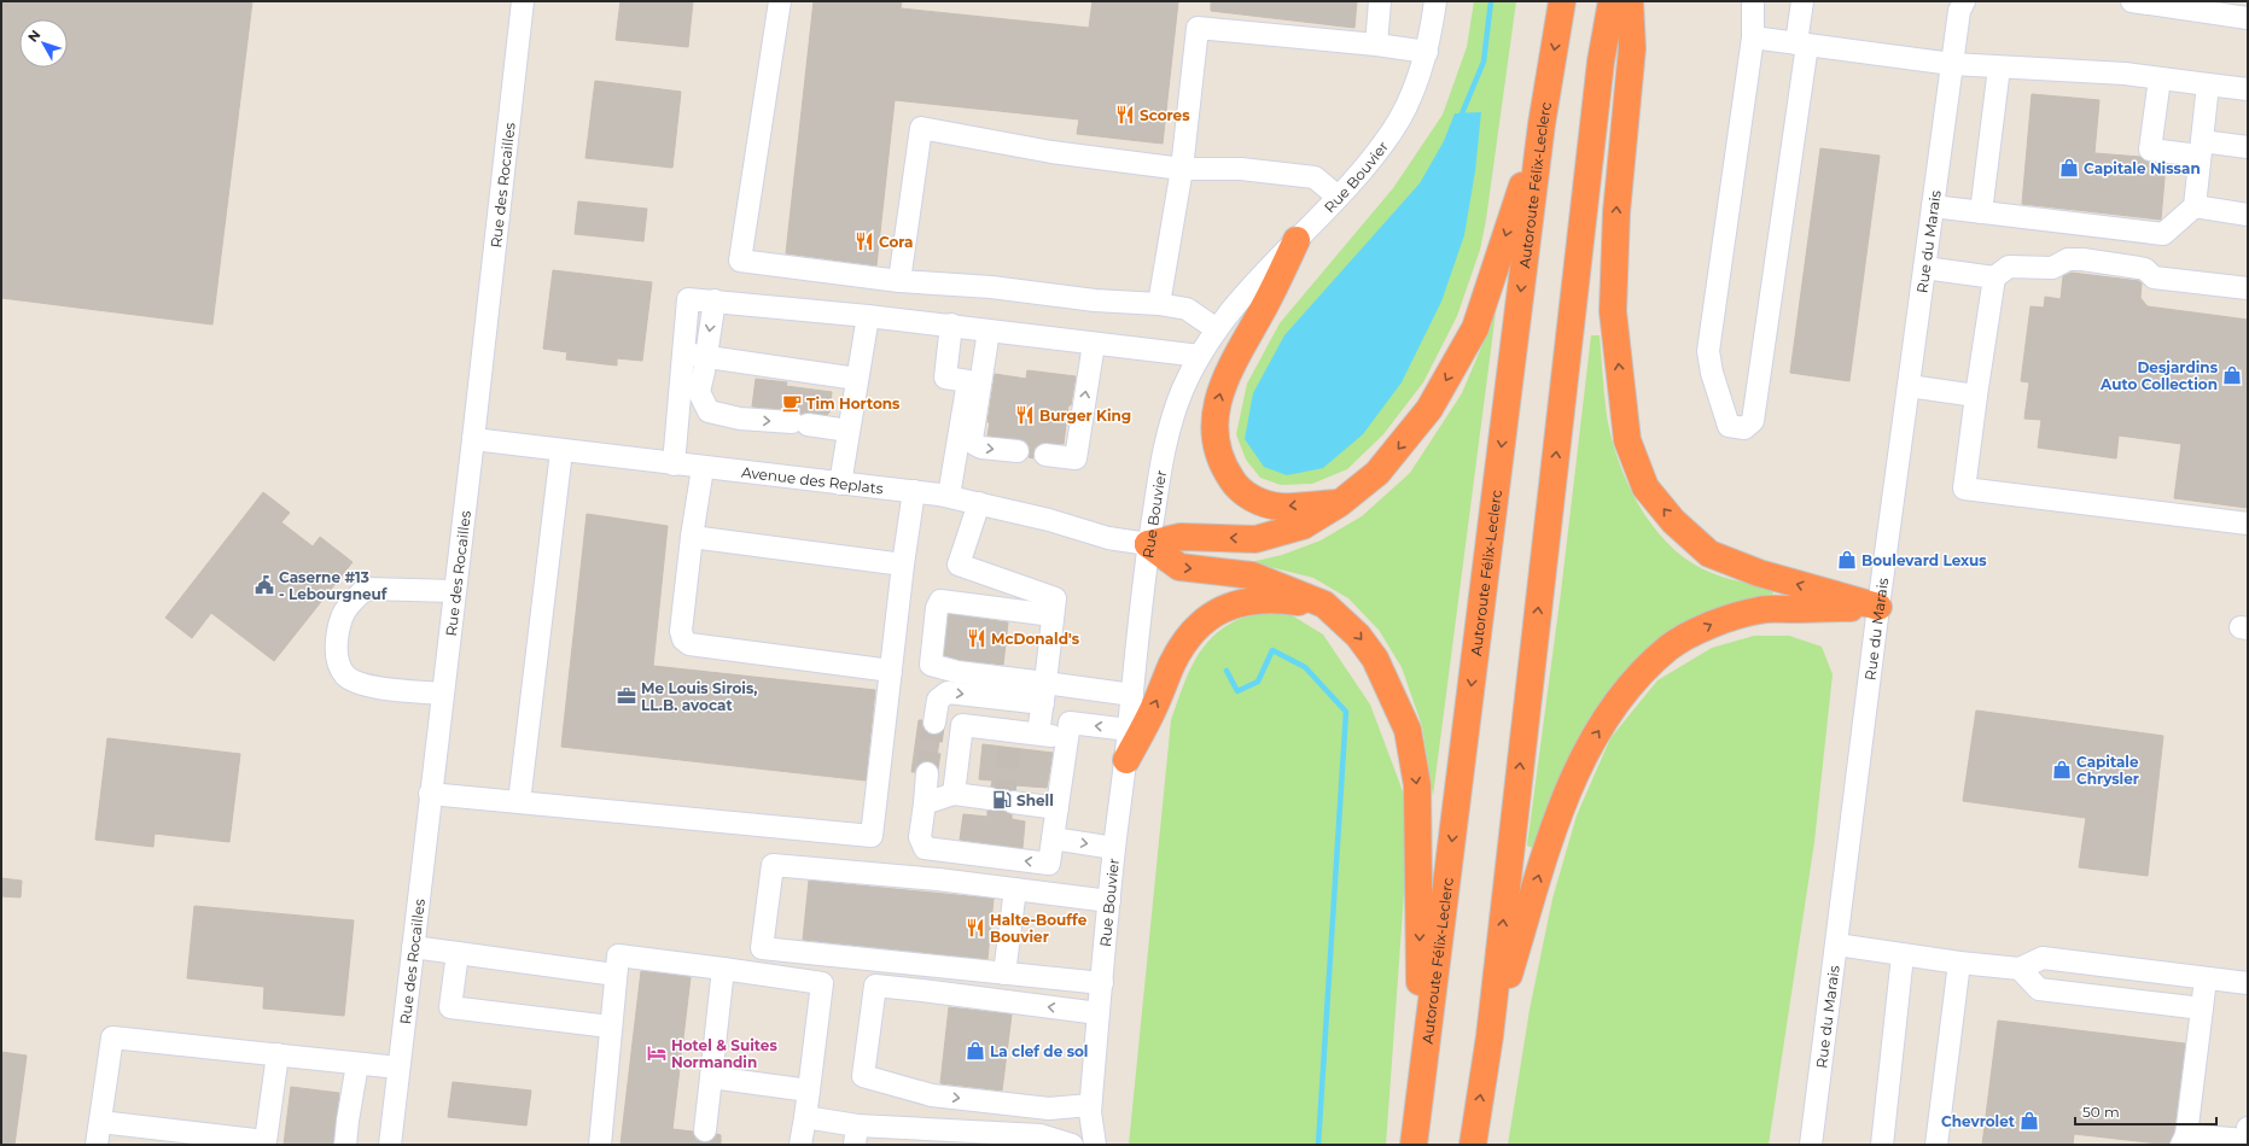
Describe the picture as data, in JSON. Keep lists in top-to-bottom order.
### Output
{
  "streets": {
    "highway": ["Autoroute Félix-Leclerc"],
    "street": [
      "Rue Bouvier",
      "Rue des Rocailles",
      "Rue du Marais",
      "Avenue des Replats"
    ]
  },
  "crossings": [
    ["Rue Bouvier", "Avenue des Replats"],
    ["Rue des Rocailles", "Avenue des Replats"]
  ],
  "places": {
    "restaurant": [
      "Scores",
      "Cora",
      "Burger King",
      "McDonald's",
      "Halte-Bouffe Bouvier"
    ],
    "shop": [
      "Capitale Nissan",
      "Desjardins Auto Collection",
      "Boulevard Lexus",
      "Capitale Chrysler",
      "La clef de sol",
      "Chevrolet"
    ],
    "cafe": ["Tim Hortons"],
    "public building": ["Caserne #13 - Lebourgneuf"],
    "office": ["Me Louis Sirois, LL.B. avocat"],
    "fuel station": ["Shell"],
    "hotel": ["Hotel & Suites Normandin"]
  },
  "scale_bar": "50 m",
  "north": "top left"
}
